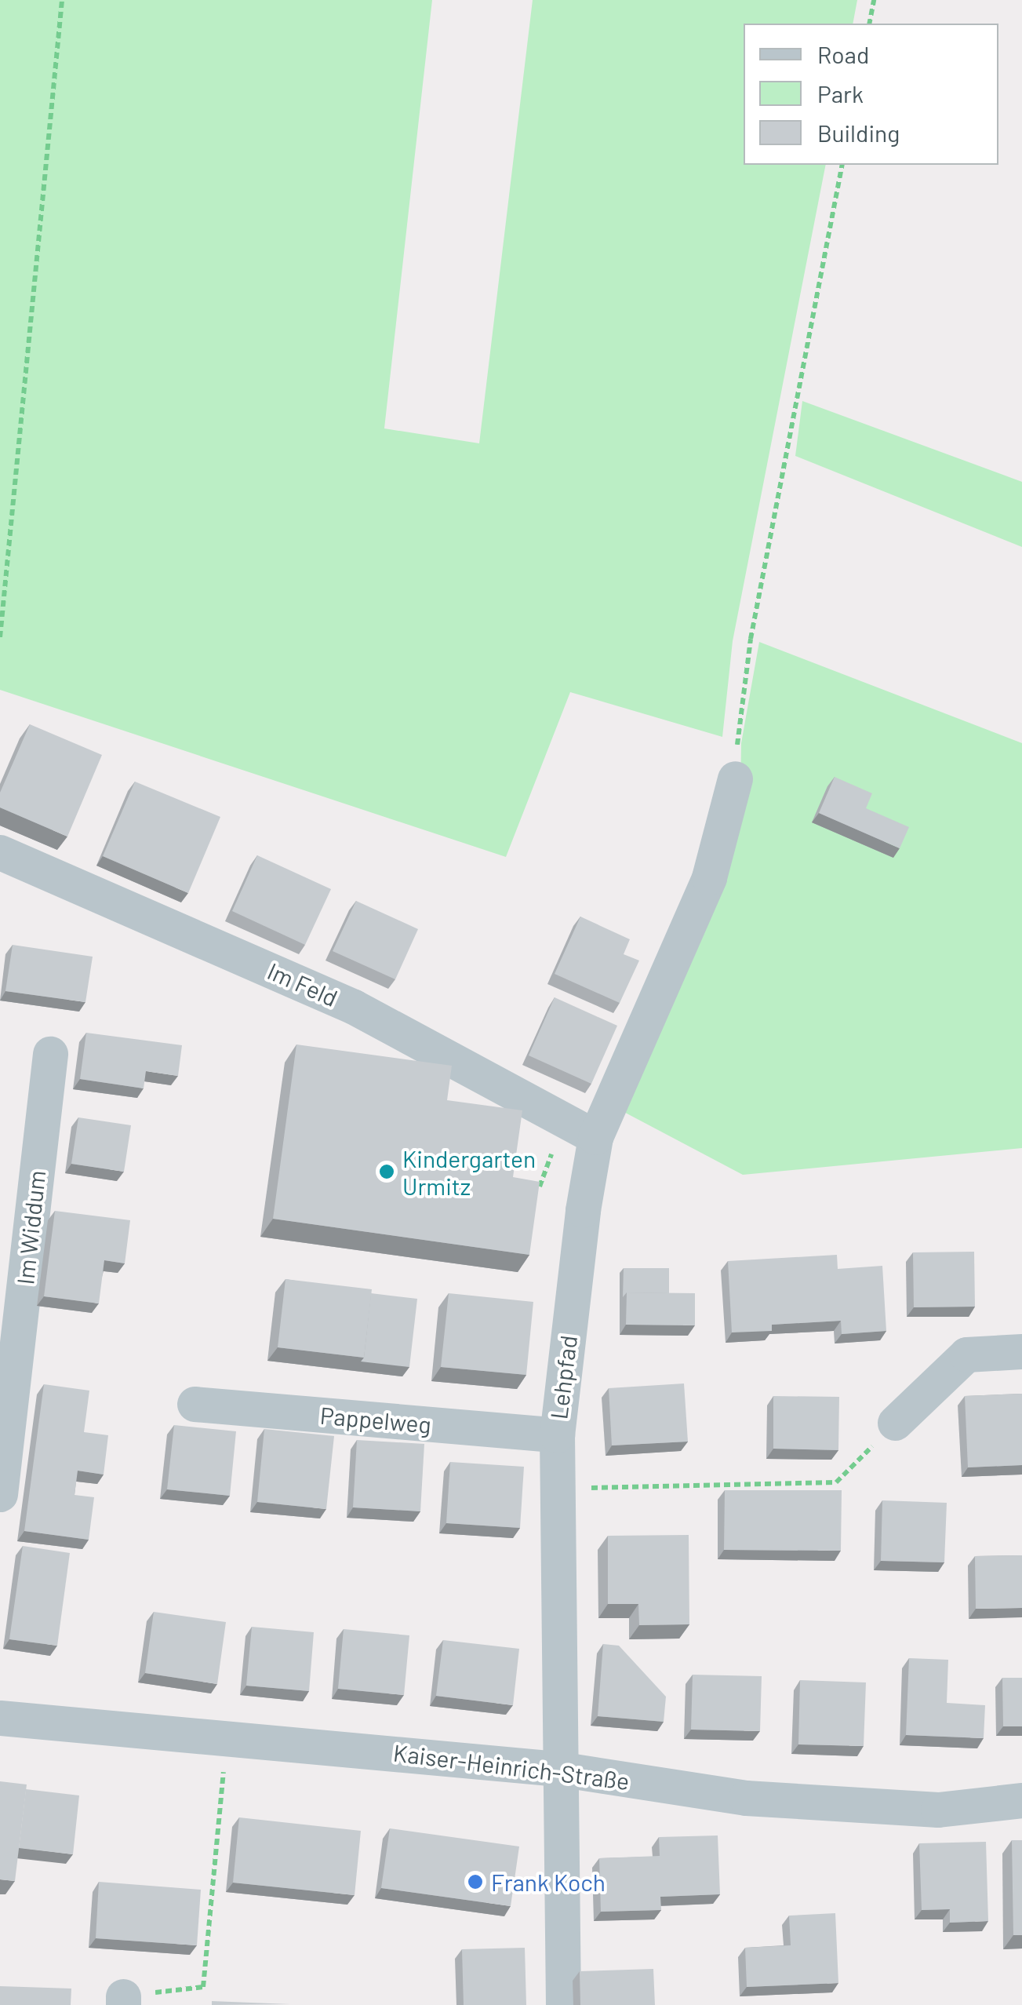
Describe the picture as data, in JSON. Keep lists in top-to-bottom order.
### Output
{
  "streets": {
    "street": [
      "Im Feld",
      "Im Widdum",
      "Lehpfad",
      "Pappelweg",
      "Kaiser-Heinrich-Straße"
    ]
  },
  "crossings": [
    ["Im Feld", "Lehpfad"],
    ["Lehpfad", "Pappelweg"],
    ["Lehpfad", "Kaiser-Heinrich-Straße"]
  ],
  "places": ["Kindergarten Urmitz", "Frank Koch"],
  "legend": ["Road", "Park", "Building"]
}
